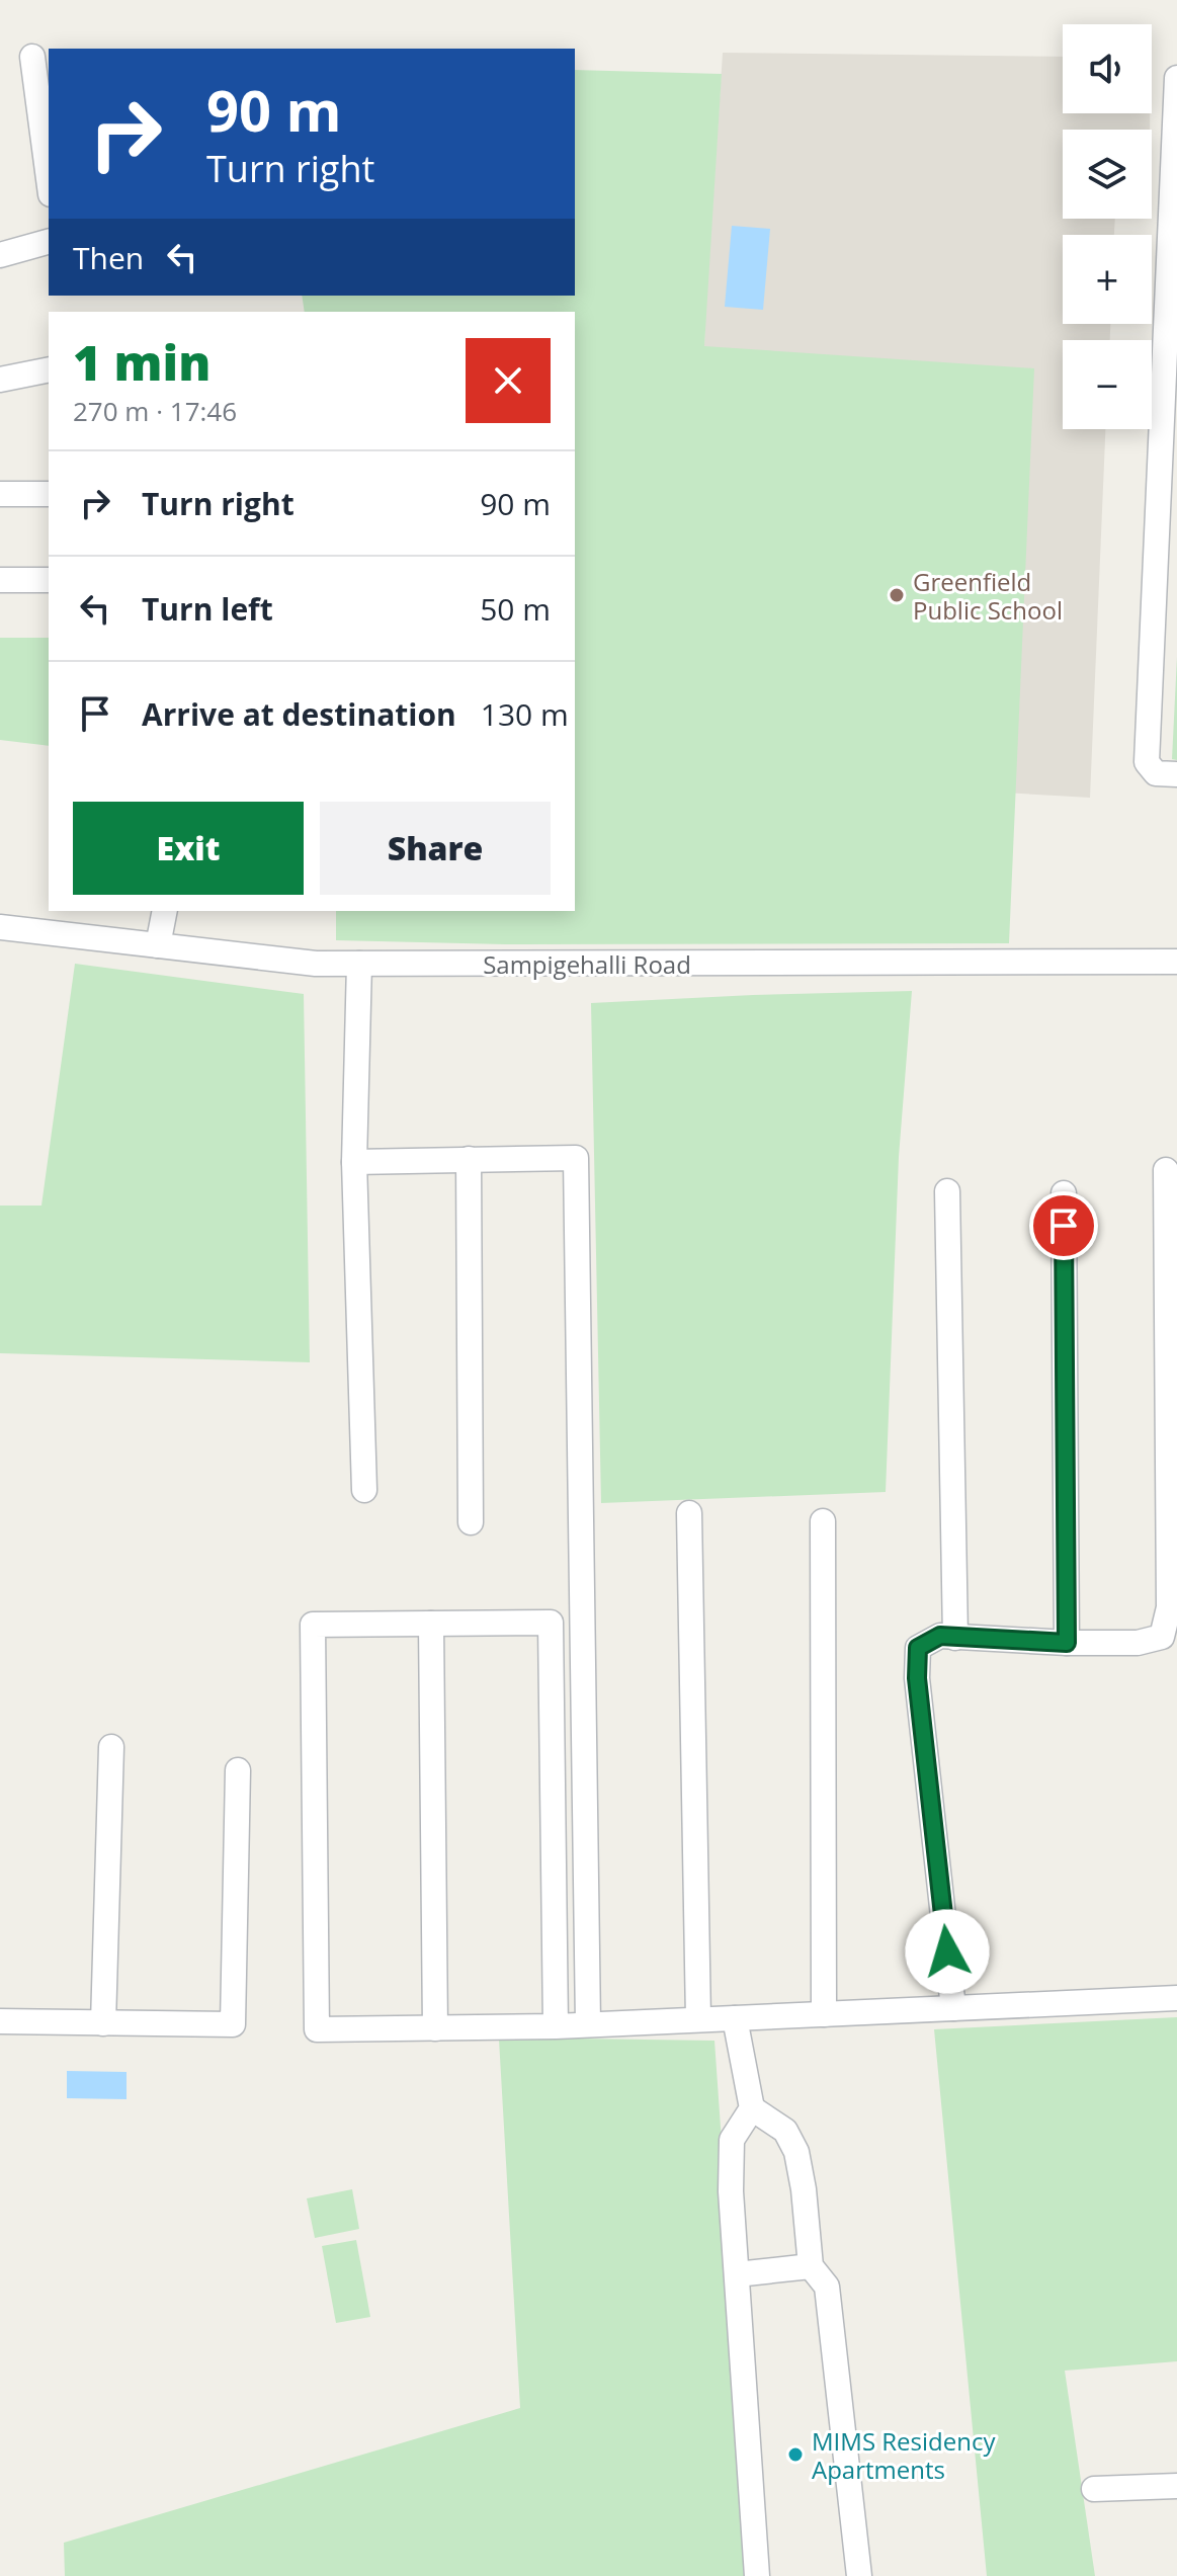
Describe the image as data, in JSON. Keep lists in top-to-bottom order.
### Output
{
  "streets": {
    "street": ["Sampigehalli Road"]
  },
  "places": ["Greenfield Public School", "MIMS Residency Apartments"],
  "page": {
    "map_buttons": ["+", "−"],
    "turn": ["90 m", "Turn right"],
    "then": "Then",
    "heading": ["1 min", "270 m · 17:46"],
    "list": [
      {
        "name": "Turn right",
        "value": "90 m"
      },
      {
        "name": "Turn left",
        "value": "50 m"
      },
      {
        "name": "Arrive at destination",
        "value": "130 m"
      }
    ],
    "buttons": ["Exit", "Share"]
  }
}
